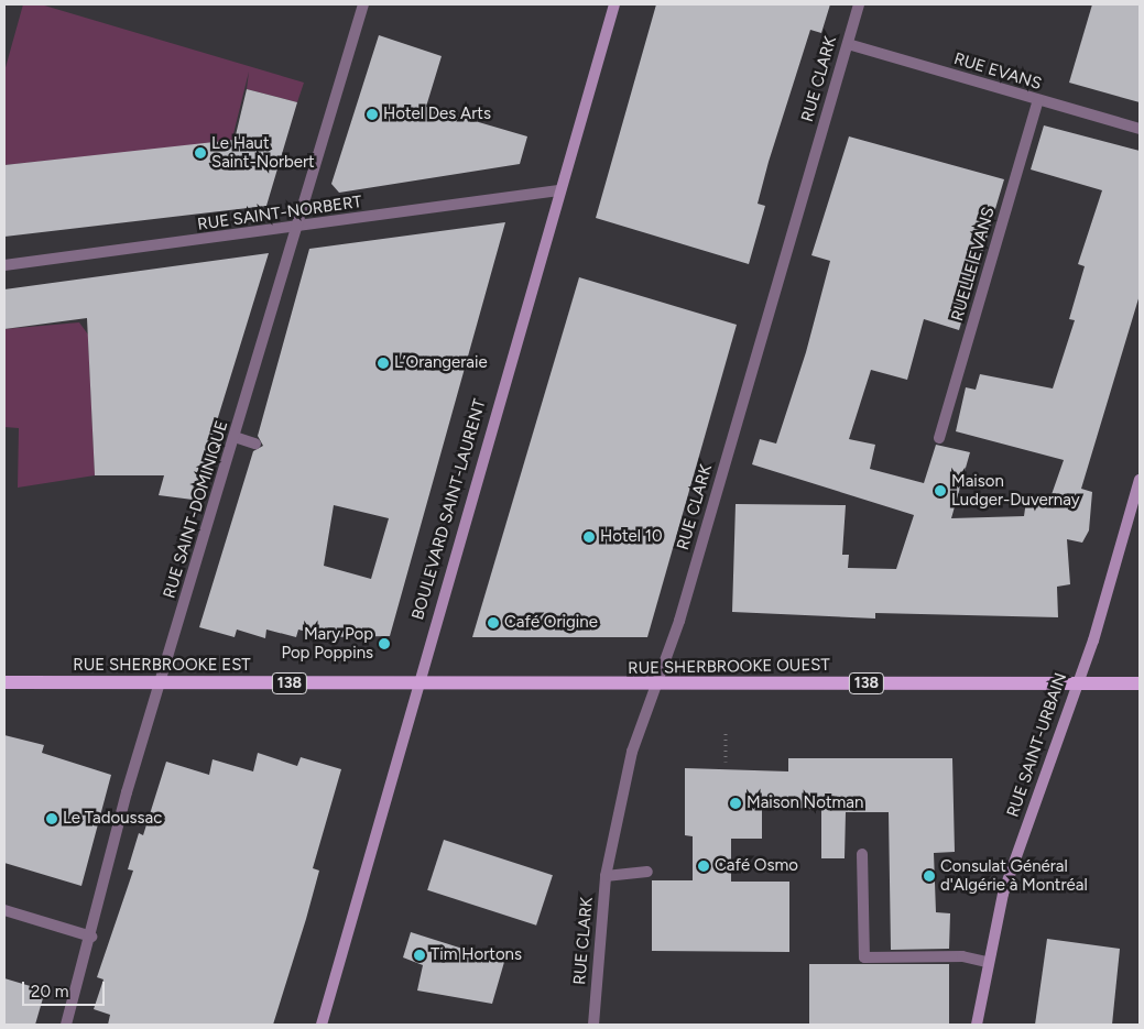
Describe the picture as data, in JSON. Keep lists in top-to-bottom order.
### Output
{
  "streets": {
    "main road": [
      "BOULEVARD SAINT-LAURENT",
      "RUE SHERBROOKE EST",
      "RUE SHERBROOKE OUEST",
      "138",
      "RUE SAINT-URBAIN"
    ],
    "street": [
      "RUE EVANS",
      "RUE CLARK",
      "RUE SAINT-NORBERT",
      "RUELLE EVANS",
      "RUE SAINT-DOMINIQUE"
    ]
  },
  "crossings": [
    ["RUE EVANS", "RUE CLARK"],
    ["RUE EVANS", "RUELLE EVANS"],
    ["RUE CLARK", "RUE SHERBROOKE OUEST"],
    ["RUE SAINT-NORBERT", "RUE SAINT-DOMINIQUE"],
    ["RUE SAINT-NORBERT", "BOULEVARD SAINT-LAURENT"],
    ["RUE SAINT-DOMINIQUE", "RUE SHERBROOKE EST"],
    ["BOULEVARD SAINT-LAURENT", "RUE SHERBROOKE EST"],
    ["BOULEVARD SAINT-LAURENT", "RUE SHERBROOKE OUEST"],
    ["RUE SHERBROOKE EST", "RUE SHERBROOKE OUEST"],
    ["RUE SHERBROOKE OUEST", "RUE SAINT-URBAIN"]
  ],
  "places": [
    "Hotel Des Arts",
    "Le Haut Saint-Norbert",
    "L’Orangeraie",
    "Maison Ludger-Duvernay",
    "Hotel 10",
    "Café Origine",
    "Mary Pop Pop Poppins",
    "Maison Notman",
    "Le Tadoussac",
    "Café Osmo",
    "Consulat Général d'Algérie à Montréal",
    "Tim Hortons"
  ],
  "scale_bar": "20 m"
}
